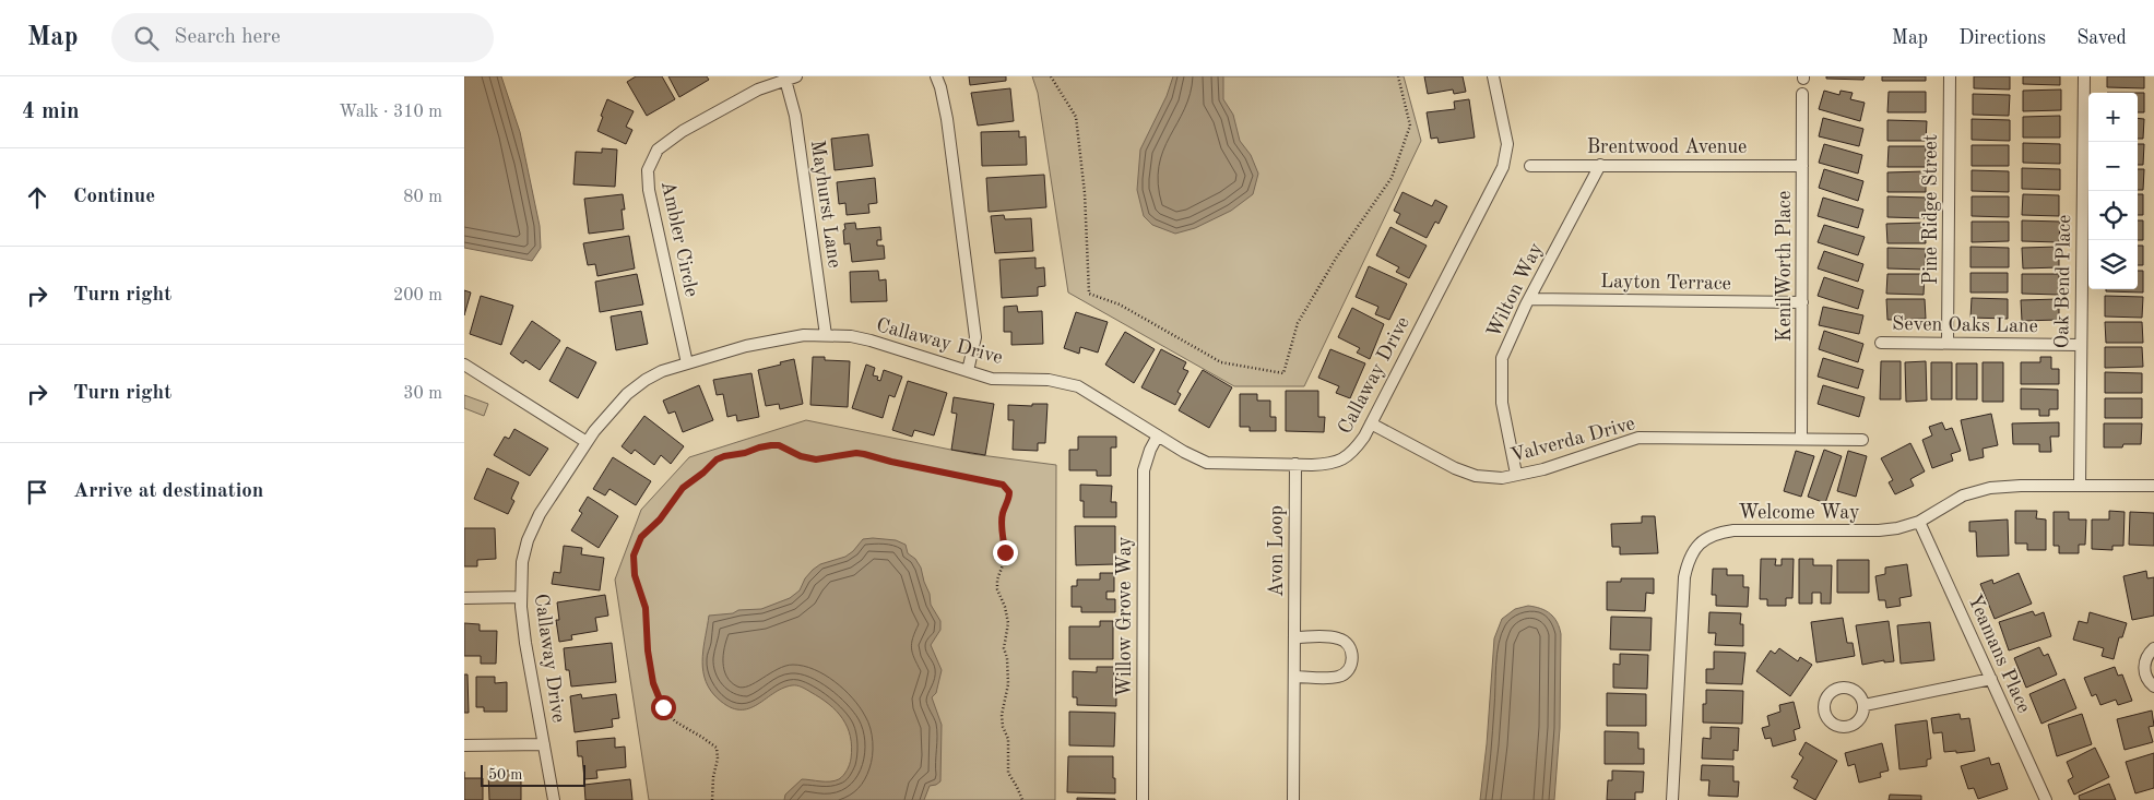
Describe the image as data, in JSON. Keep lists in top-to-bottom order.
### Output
{
  "streets": {
    "street": [
      "Brentwood Avenue",
      "Mayhurst Lane",
      "Pine Ridge Street",
      "Ambler Circle",
      "KenilWorth Place",
      "Oak Bend Place",
      "Layton Terrace",
      "Wilton Way",
      "Seven Oaks Lane",
      "Callaway Drive",
      "Valverda Drive",
      "Welcome Way",
      "Avon Loop",
      "Willow Grove Way",
      "Yeamans Place"
    ]
  },
  "crossings": [
    ["Brentwood Avenue", "KenilWorth Place"],
    ["Brentwood Avenue", "Wilton Way"],
    ["Mayhurst Lane", "Ambler Circle"],
    ["Mayhurst Lane", "Callaway Drive"],
    ["Pine Ridge Street", "Seven Oaks Lane"],
    ["Ambler Circle", "Callaway Drive"],
    ["KenilWorth Place", "Layton Terrace"],
    ["KenilWorth Place", "Valverda Drive"],
    ["Oak Bend Place", "Seven Oaks Lane"],
    ["Oak Bend Place", "Welcome Way"],
    ["Layton Terrace", "Wilton Way"],
    ["Wilton Way", "Valverda Drive"],
    ["Callaway Drive", "Valverda Drive"],
    ["Callaway Drive", "Avon Loop"],
    ["Callaway Drive", "Willow Grove Way"],
    ["Welcome Way", "Yeamans Place"]
  ],
  "scale_bar": "50 m",
  "page": {
    "header": "Map",
    "search": "Search here",
    "nav": ["Map", "Directions", "Saved"],
    "heading": ["4 min", "Walk · 310 m"],
    "map_buttons": ["+", "−"],
    "list": [
      ["Continue", "80 m"],
      ["Turn right", "200 m"],
      ["Turn right", "30 m"],
      "Arrive at destination"
    ],
    "scale": "50 m"
  }
}
